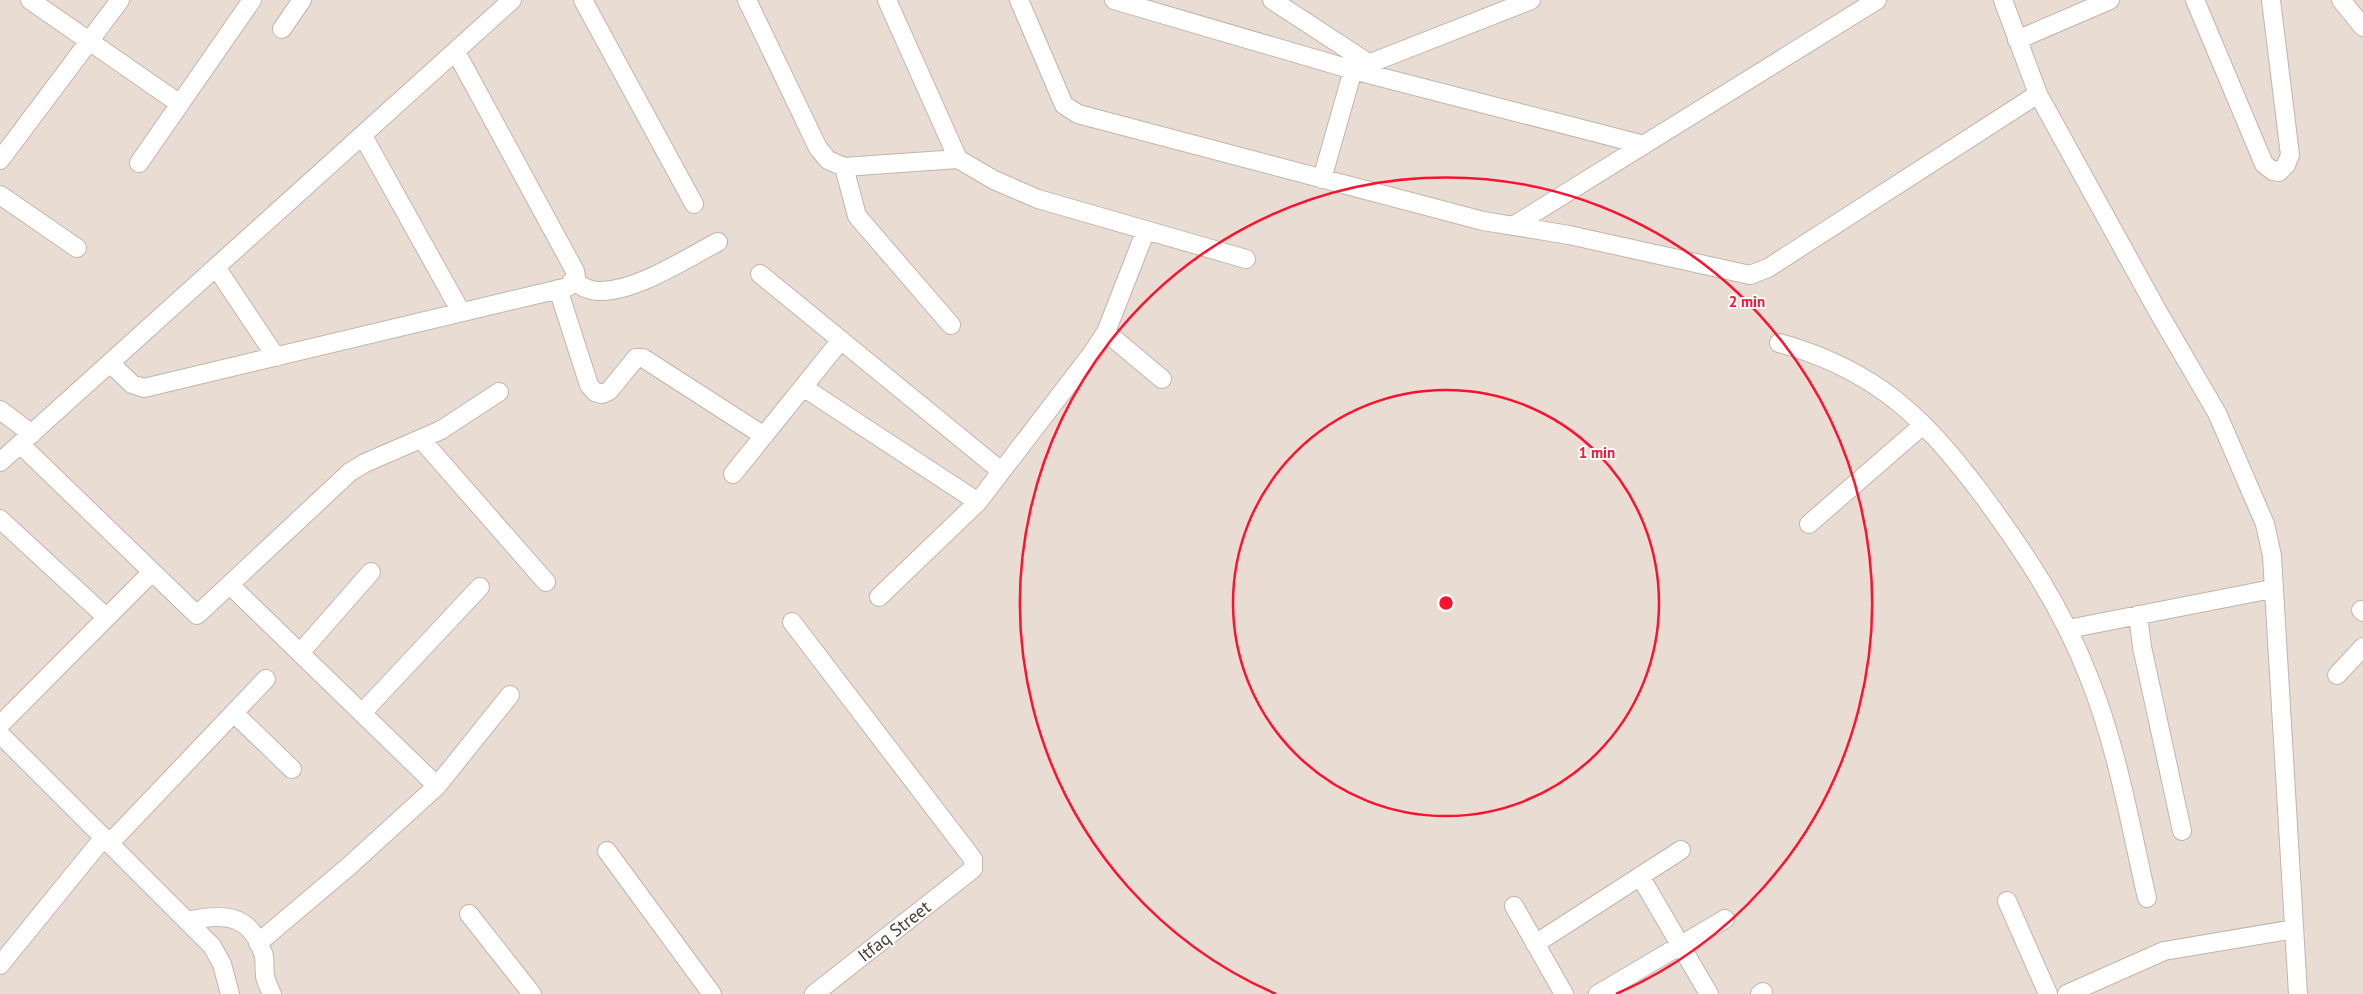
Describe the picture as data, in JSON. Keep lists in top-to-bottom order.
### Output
{
  "streets": {
    "street": ["Itfaq Street"]
  },
  "rings": ["2 min", "1 min"]
}
